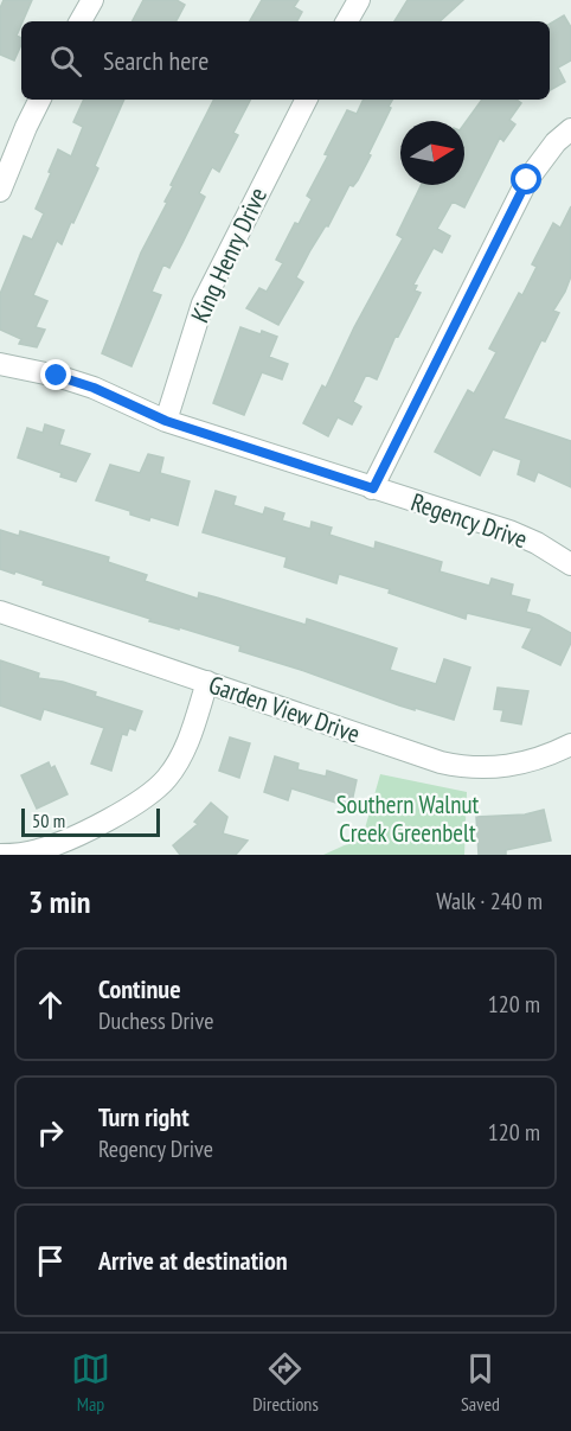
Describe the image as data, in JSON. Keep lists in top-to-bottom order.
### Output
{
  "streets": {
    "street": ["King Henry Drive", "Regency Drive", "Garden View Drive"]
  },
  "crossings": [
    ["King Henry Drive", "Regency Drive"]
  ],
  "parks": ["Southern Walnut Creek Greenbelt"],
  "scale_bar": "50 m",
  "north": "right",
  "page": {
    "search": "Search here",
    "scale": "50 m",
    "heading": ["3 min", "Walk · 240 m"],
    "list": [
      ["Continue", "Duchess Drive", "120 m"],
      ["Turn right", "Regency Drive", "120 m"],
      "Arrive at destination"
    ],
    "nav": ["Map", "Directions", "Saved"]
  }
}
